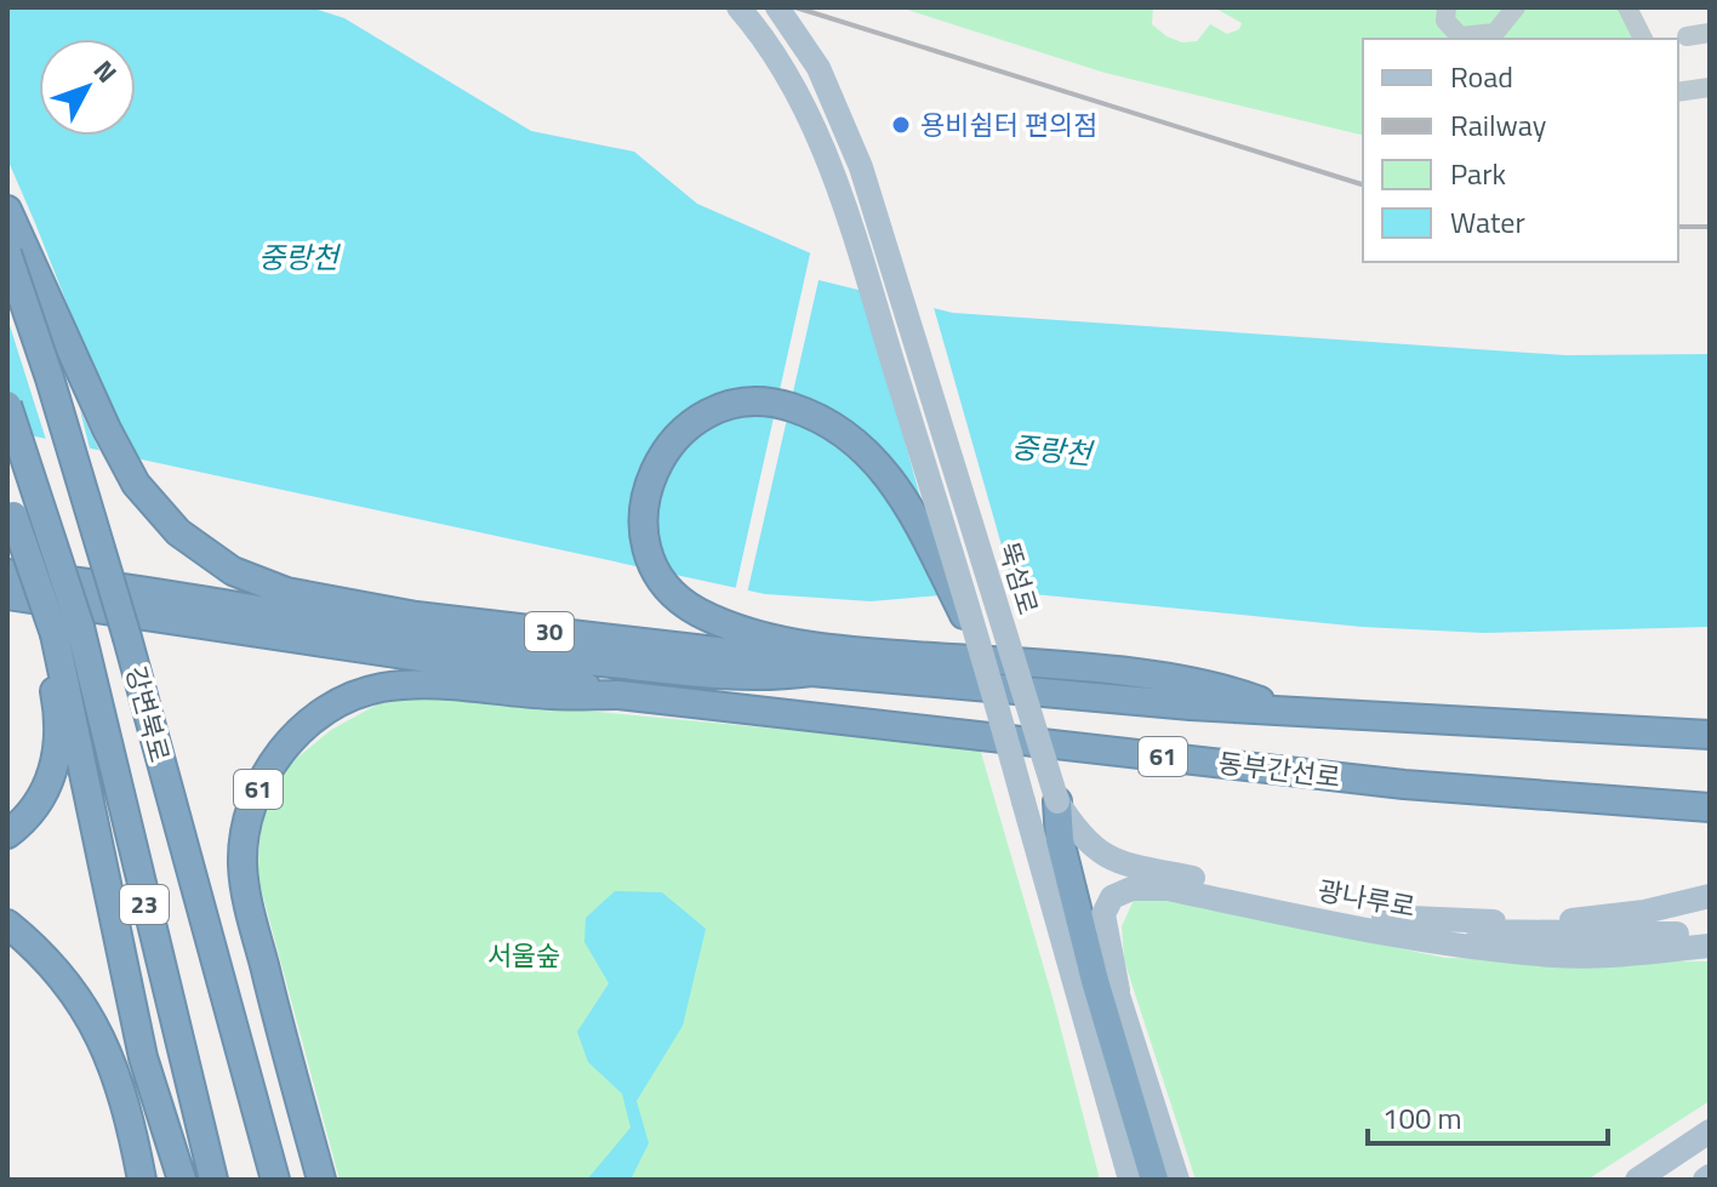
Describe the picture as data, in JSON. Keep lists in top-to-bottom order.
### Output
{
  "streets": {
    "highway": [
      "30",
      "강변북로",
      "61",
      "동부간선로",
      "23"
    ],
    "main road": ["뚝섬로", "광나루로"]
  },
  "crossings": [
    ["뚝섬로", "광나루로"],
    ["30", "61"],
    ["30", "동부간선로"],
    ["61", "동부간선로"]
  ],
  "water": ["중랑천"],
  "parks": ["서울숲"],
  "places": ["용비쉼터 편의점"],
  "legend": [
    "Road",
    "Railway",
    "Park",
    "Water"
  ],
  "scale_bar": "100 m",
  "north": "top right"
}
